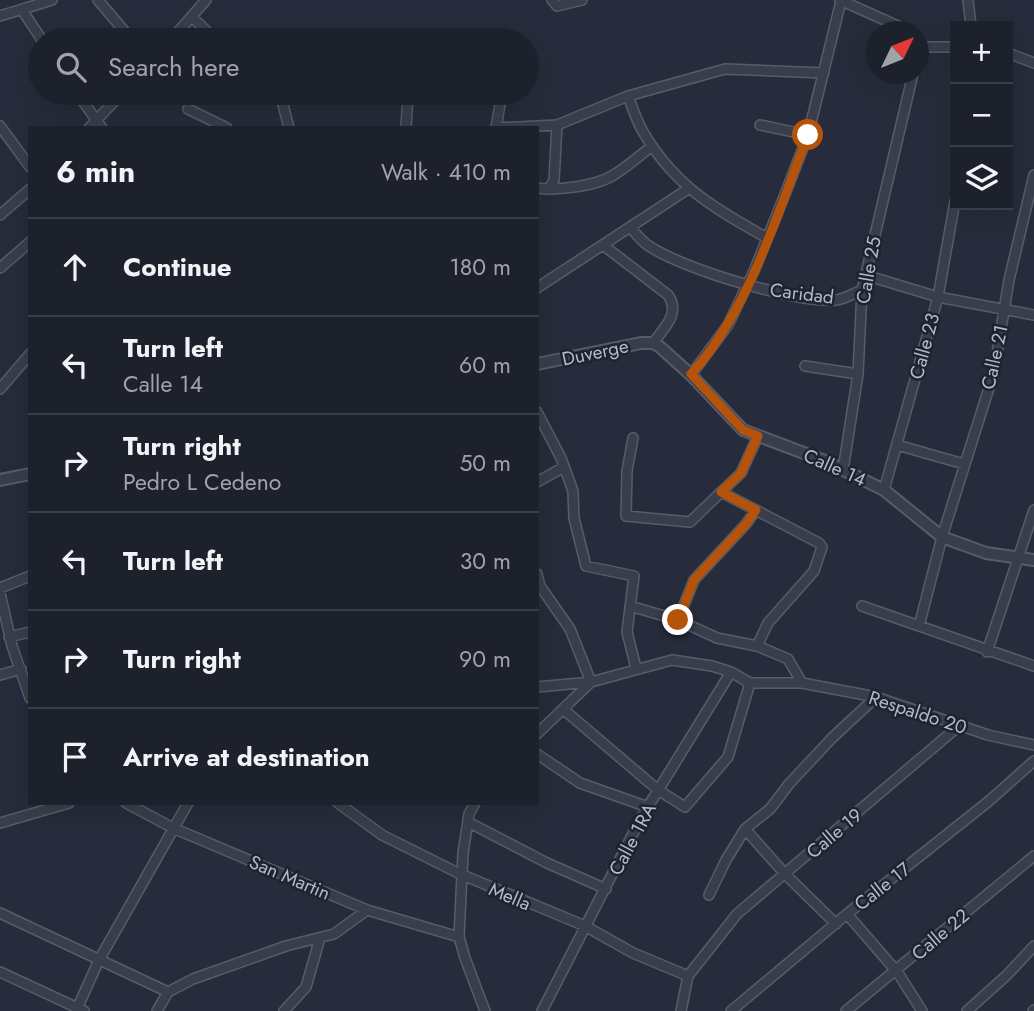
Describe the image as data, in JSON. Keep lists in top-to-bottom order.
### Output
{
  "streets": {
    "street": [
      "Calle 25",
      "Caridad",
      "Calle 23",
      "Duverge",
      "Calle 21",
      "Calle 14",
      "Respaldo 20",
      "Calle 19",
      "Calle 1RA",
      "San Martin",
      "Calle 17",
      "Mella",
      "Calle 22"
    ]
  },
  "crossings": [
    ["Calle 25", "Caridad"],
    ["Calle 25", "Calle 14"],
    ["Calle 23", "Calle 14"],
    ["Duverge", "Calle 14"],
    ["Calle 21", "Calle 14"],
    ["Respaldo 20", "Calle 19"],
    ["Calle 19", "Mella"],
    ["Calle 1RA", "Mella"]
  ],
  "north": "top right",
  "page": {
    "map_buttons": ["+", "−"],
    "search": "Search here",
    "heading": ["6 min", "Walk · 410 m"],
    "list": [
      ["Continue", "180 m"],
      ["Turn left", "Calle 14", "60 m"],
      ["Turn right", "Pedro L Cedeno", "50 m"],
      ["Turn left", "30 m"],
      ["Turn right", "90 m"],
      "Arrive at destination"
    ]
  }
}
